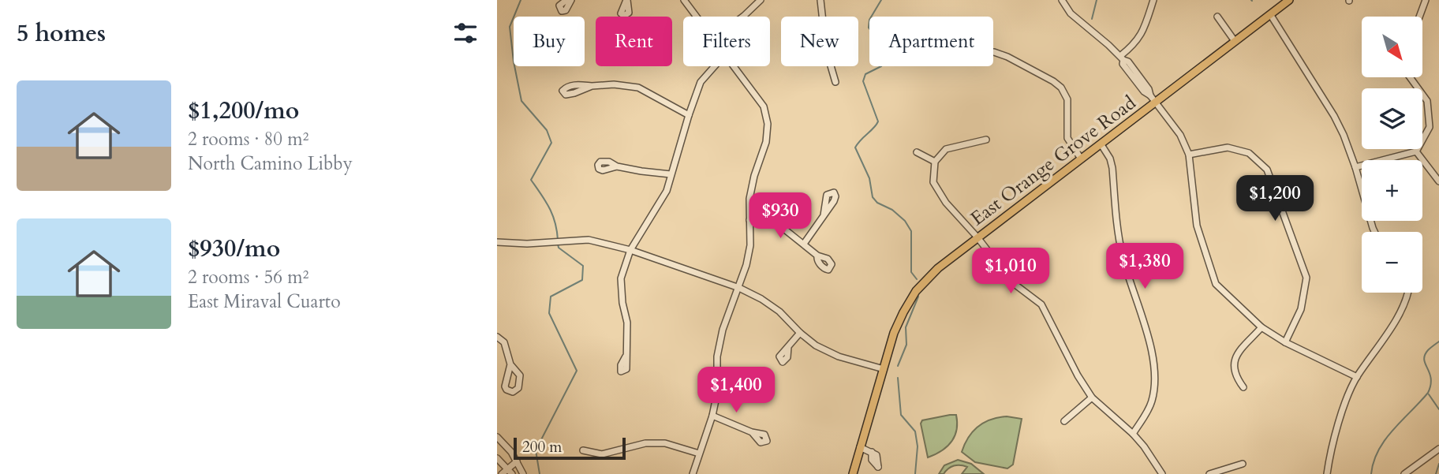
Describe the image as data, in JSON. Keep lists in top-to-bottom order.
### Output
{
  "streets": {
    "main road": ["East Orange Grove Road"]
  },
  "scale_bar": "200 m",
  "north": "bottom right",
  "page": {
    "heading": "5 homes",
    "map_buttons": ["+", "−"],
    "chip": [
      "Buy",
      "Rent",
      "Filters",
      "New",
      "Apartment"
    ],
    "list": [
      {
        "name": "$1,200/mo",
        "note": "2 rooms · 80 m² · North Camino Libby"
      },
      {
        "name": "$930/mo",
        "note": "2 rooms · 56 m² · East Miraval Cuarto"
      }
    ],
    "price": [
      "$1,200",
      "$930",
      "$1,380",
      "$1,010",
      "$1,400"
    ],
    "scale": "200 m"
  }
}
